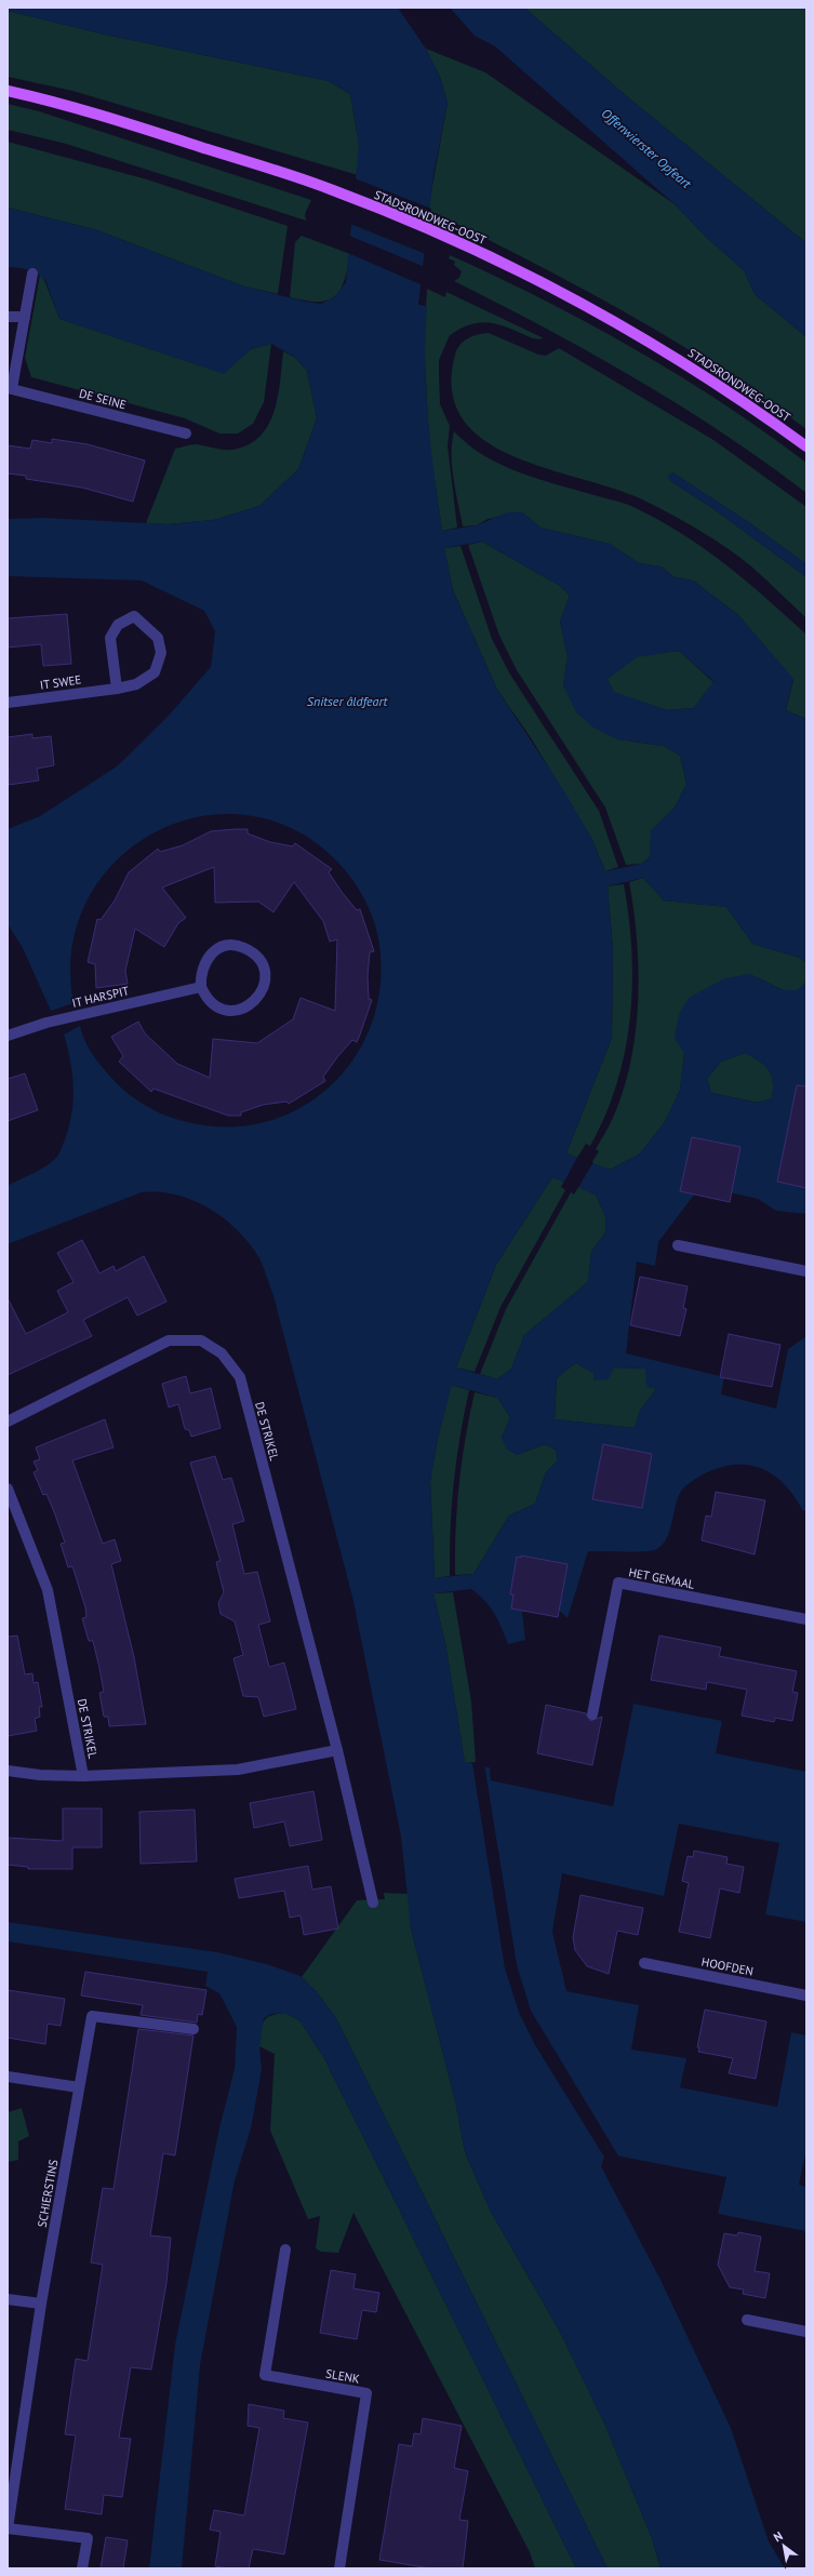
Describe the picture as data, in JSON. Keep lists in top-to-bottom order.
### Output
{
  "streets": {
    "main road": ["STADSRONDWEG-OOST"],
    "street": [
      "DE SEINE",
      "IT SWEE",
      "IT HARSPIT",
      "DE STRIKEL",
      "HET GEMAAL",
      "HOOFDEN",
      "SCHIERSTINS",
      "SLENK"
    ]
  },
  "water": ["Offenwierster Opfeart", "Snitser âldfeart"],
  "north": "top left"
}
